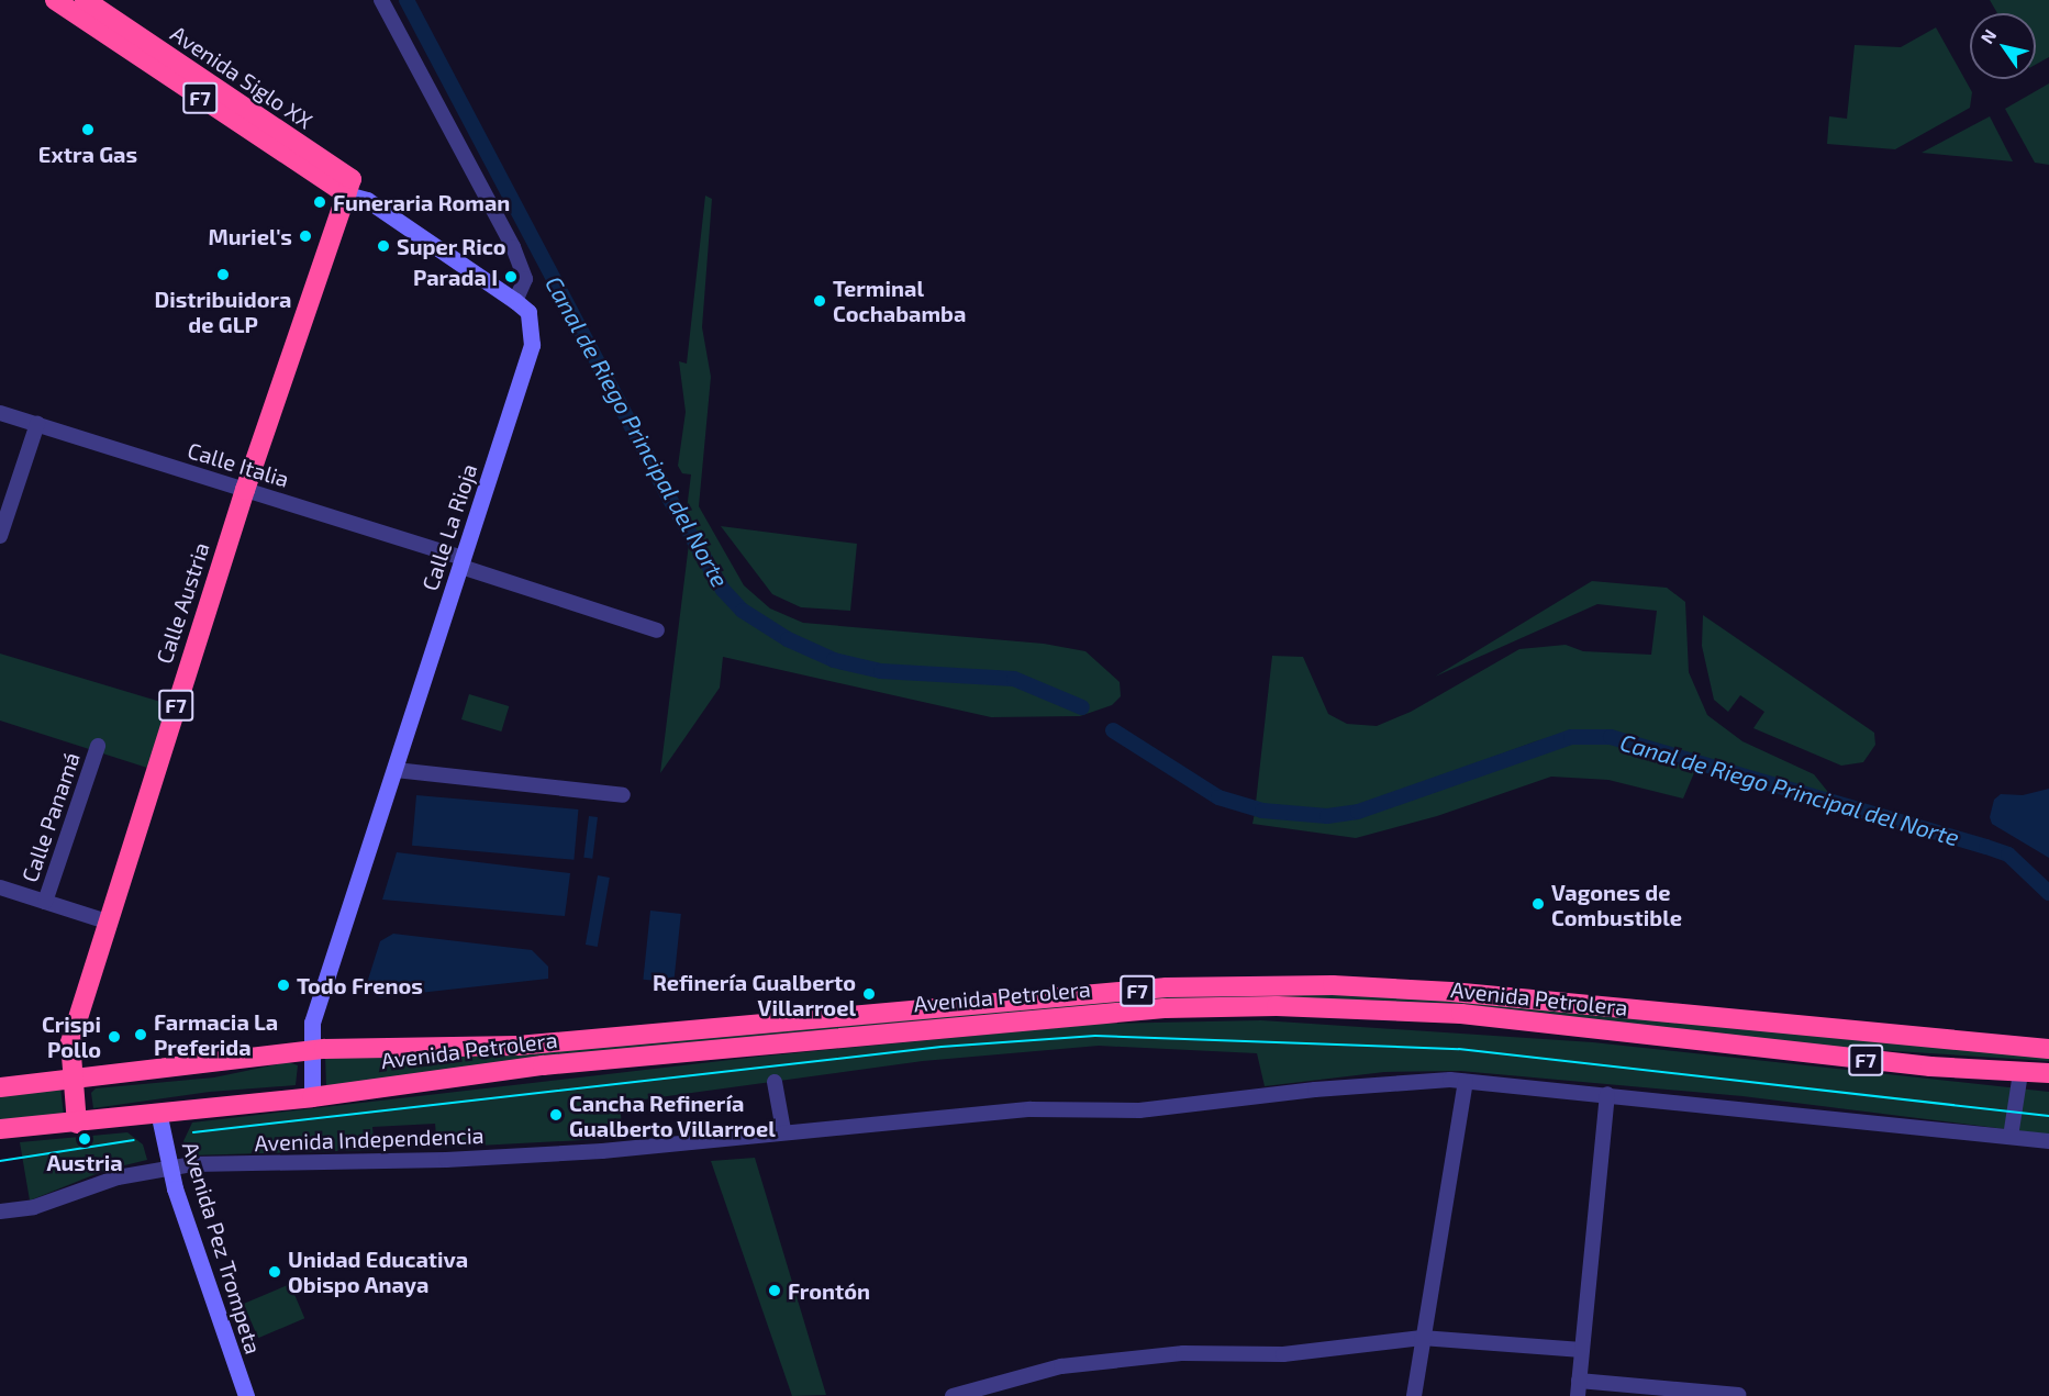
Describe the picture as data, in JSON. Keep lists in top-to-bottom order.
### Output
{
  "streets": {
    "highway": [
      "Avenida Siglo XX",
      "F7",
      "Calle Austria",
      "Avenida Petrolera"
    ],
    "street": [
      "Calle Italia",
      "Calle La Rioja",
      "Calle Panamá",
      "Avenida Independencia",
      "Avenida Pez Trompeta"
    ]
  },
  "crossings": [
    ["Avenida Siglo XX", "Calle La Rioja"],
    ["Avenida Siglo XX", "Calle Austria"],
    ["Calle Italia", "Calle La Rioja"],
    ["Calle Italia", "Calle Austria"],
    ["Calle La Rioja", "Avenida Petrolera"],
    ["Calle Austria", "Avenida Petrolera"],
    ["Avenida Petrolera", "Avenida Pez Trompeta"],
    ["Avenida Independencia", "Avenida Pez Trompeta"]
  ],
  "water": ["Canal de Riego Principal del Norte"],
  "places": [
    "Extra Gas",
    "Funeraria Roman",
    "Muriel's",
    "Super Rico",
    "Distribuidora de GLP",
    "Parada I",
    "Terminal Cochabamba",
    "Vagones de Combustible",
    "Todo Frenos",
    "Refinería Gualberto Villarroel",
    "Farmacia La Preferida",
    "Crispi Pollo",
    "Cancha Refinería Gualberto Villarroel",
    "Austria",
    "Unidad Educativa Obispo Anaya",
    "Frontón"
  ],
  "north": "top left"
}
